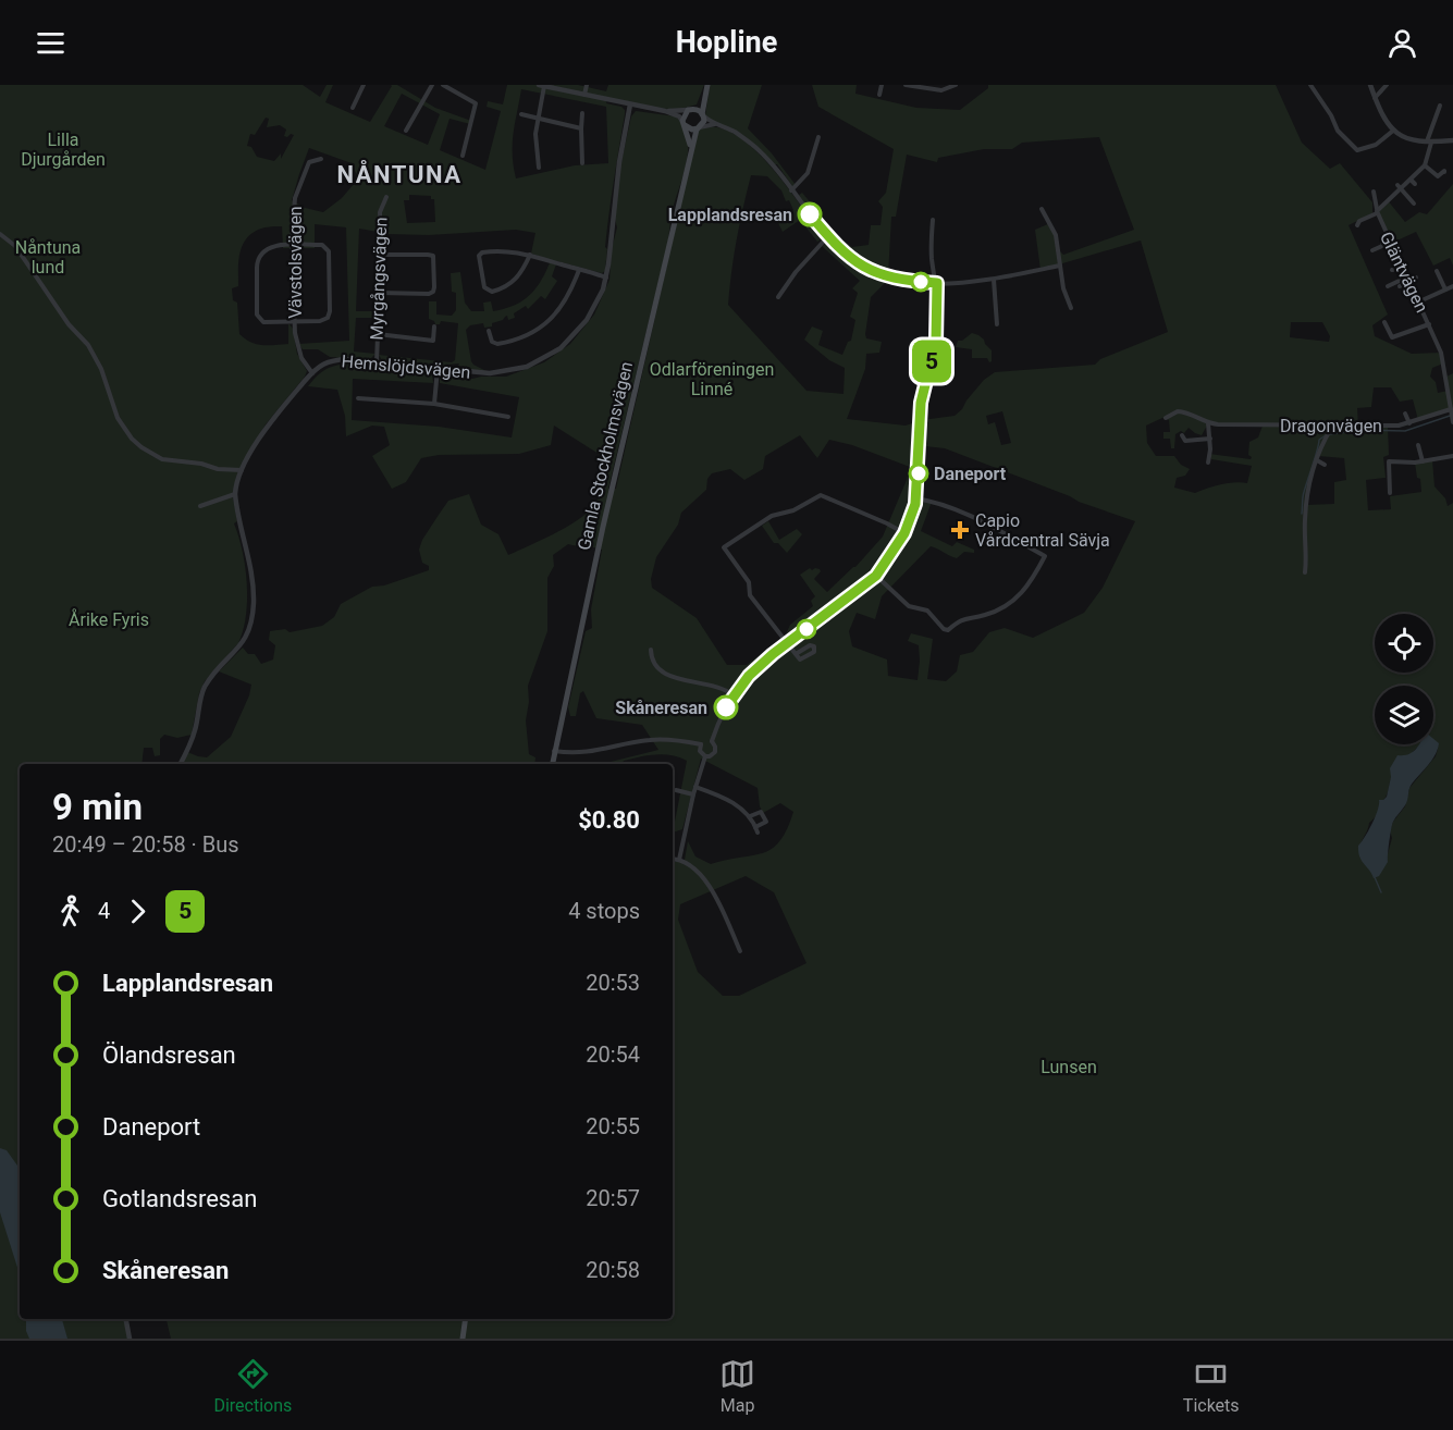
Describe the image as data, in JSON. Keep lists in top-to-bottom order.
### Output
{
  "streets": {
    "main road": ["Gamla Stockholmsvägen"],
    "street": [
      "Vävstolsvägen",
      "Gläntvägen",
      "Myrgångsvägen",
      "Hemslöjdsvägen",
      "Dragonvägen"
    ]
  },
  "crossings": [
    ["Vävstolsvägen", "Hemslöjdsvägen"],
    ["Gläntvägen", "Dragonvägen"],
    ["Myrgångsvägen", "Hemslöjdsvägen"]
  ],
  "districts": ["NÅNTUNA"],
  "parks": [
    "Lilla Djurgården",
    "Nåntuna lund",
    "Odlarföreningen Linné",
    "Årike Fyris",
    "Lunsen"
  ],
  "places": {
    "other": ["Lapplandsresan", "Daneport", "Skåneresan"],
    "health": ["Capio Vårdcentral Sävja"]
  },
  "lines": ["bus line 5"],
  "page": {
    "header": "Hopline",
    "on_map": "5",
    "heading": ["9 min", "20:49 – 20:58 · Bus", "$0.80"],
    "legs": ["4", "5", "4 stops"],
    "list": [
      {
        "name": "Lapplandsresan",
        "value": "20:53"
      },
      {
        "name": "Ölandsresan",
        "value": "20:54"
      },
      {
        "name": "Daneport",
        "value": "20:55"
      },
      {
        "name": "Gotlandsresan",
        "value": "20:57"
      },
      {
        "name": "Skåneresan",
        "value": "20:58"
      }
    ],
    "tabs": ["Directions", "Map", "Tickets"]
  }
}
